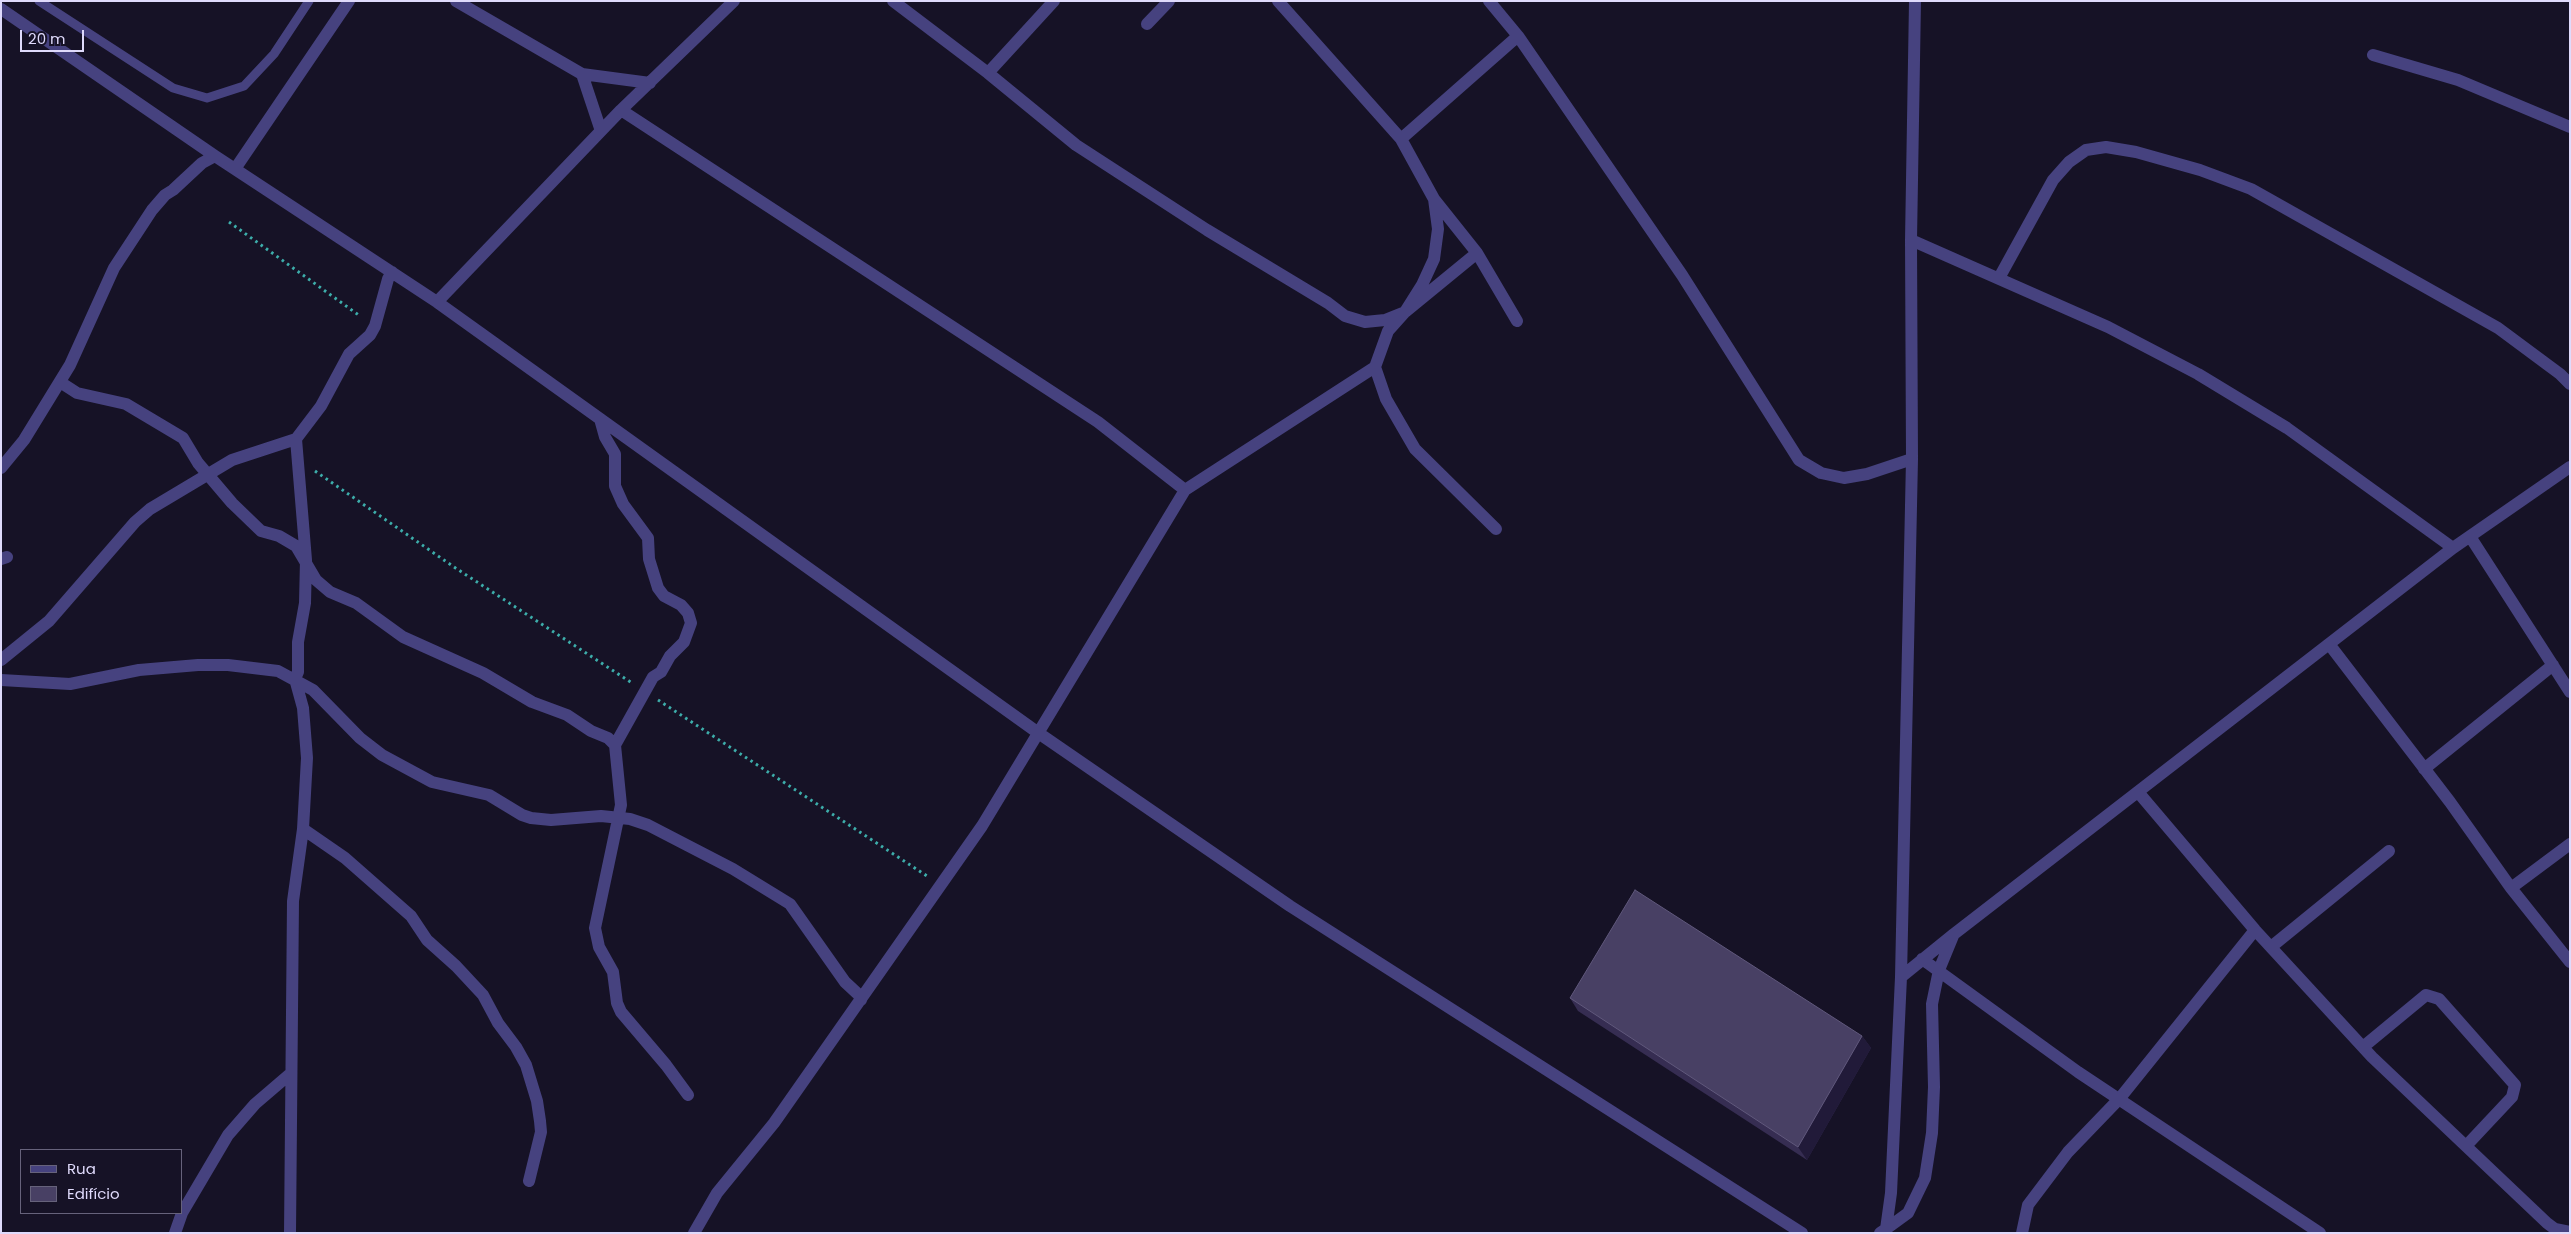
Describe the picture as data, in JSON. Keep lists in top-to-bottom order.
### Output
{
  "legend": ["Rua", "Edifício"],
  "scale_bar": "20 m"
}
